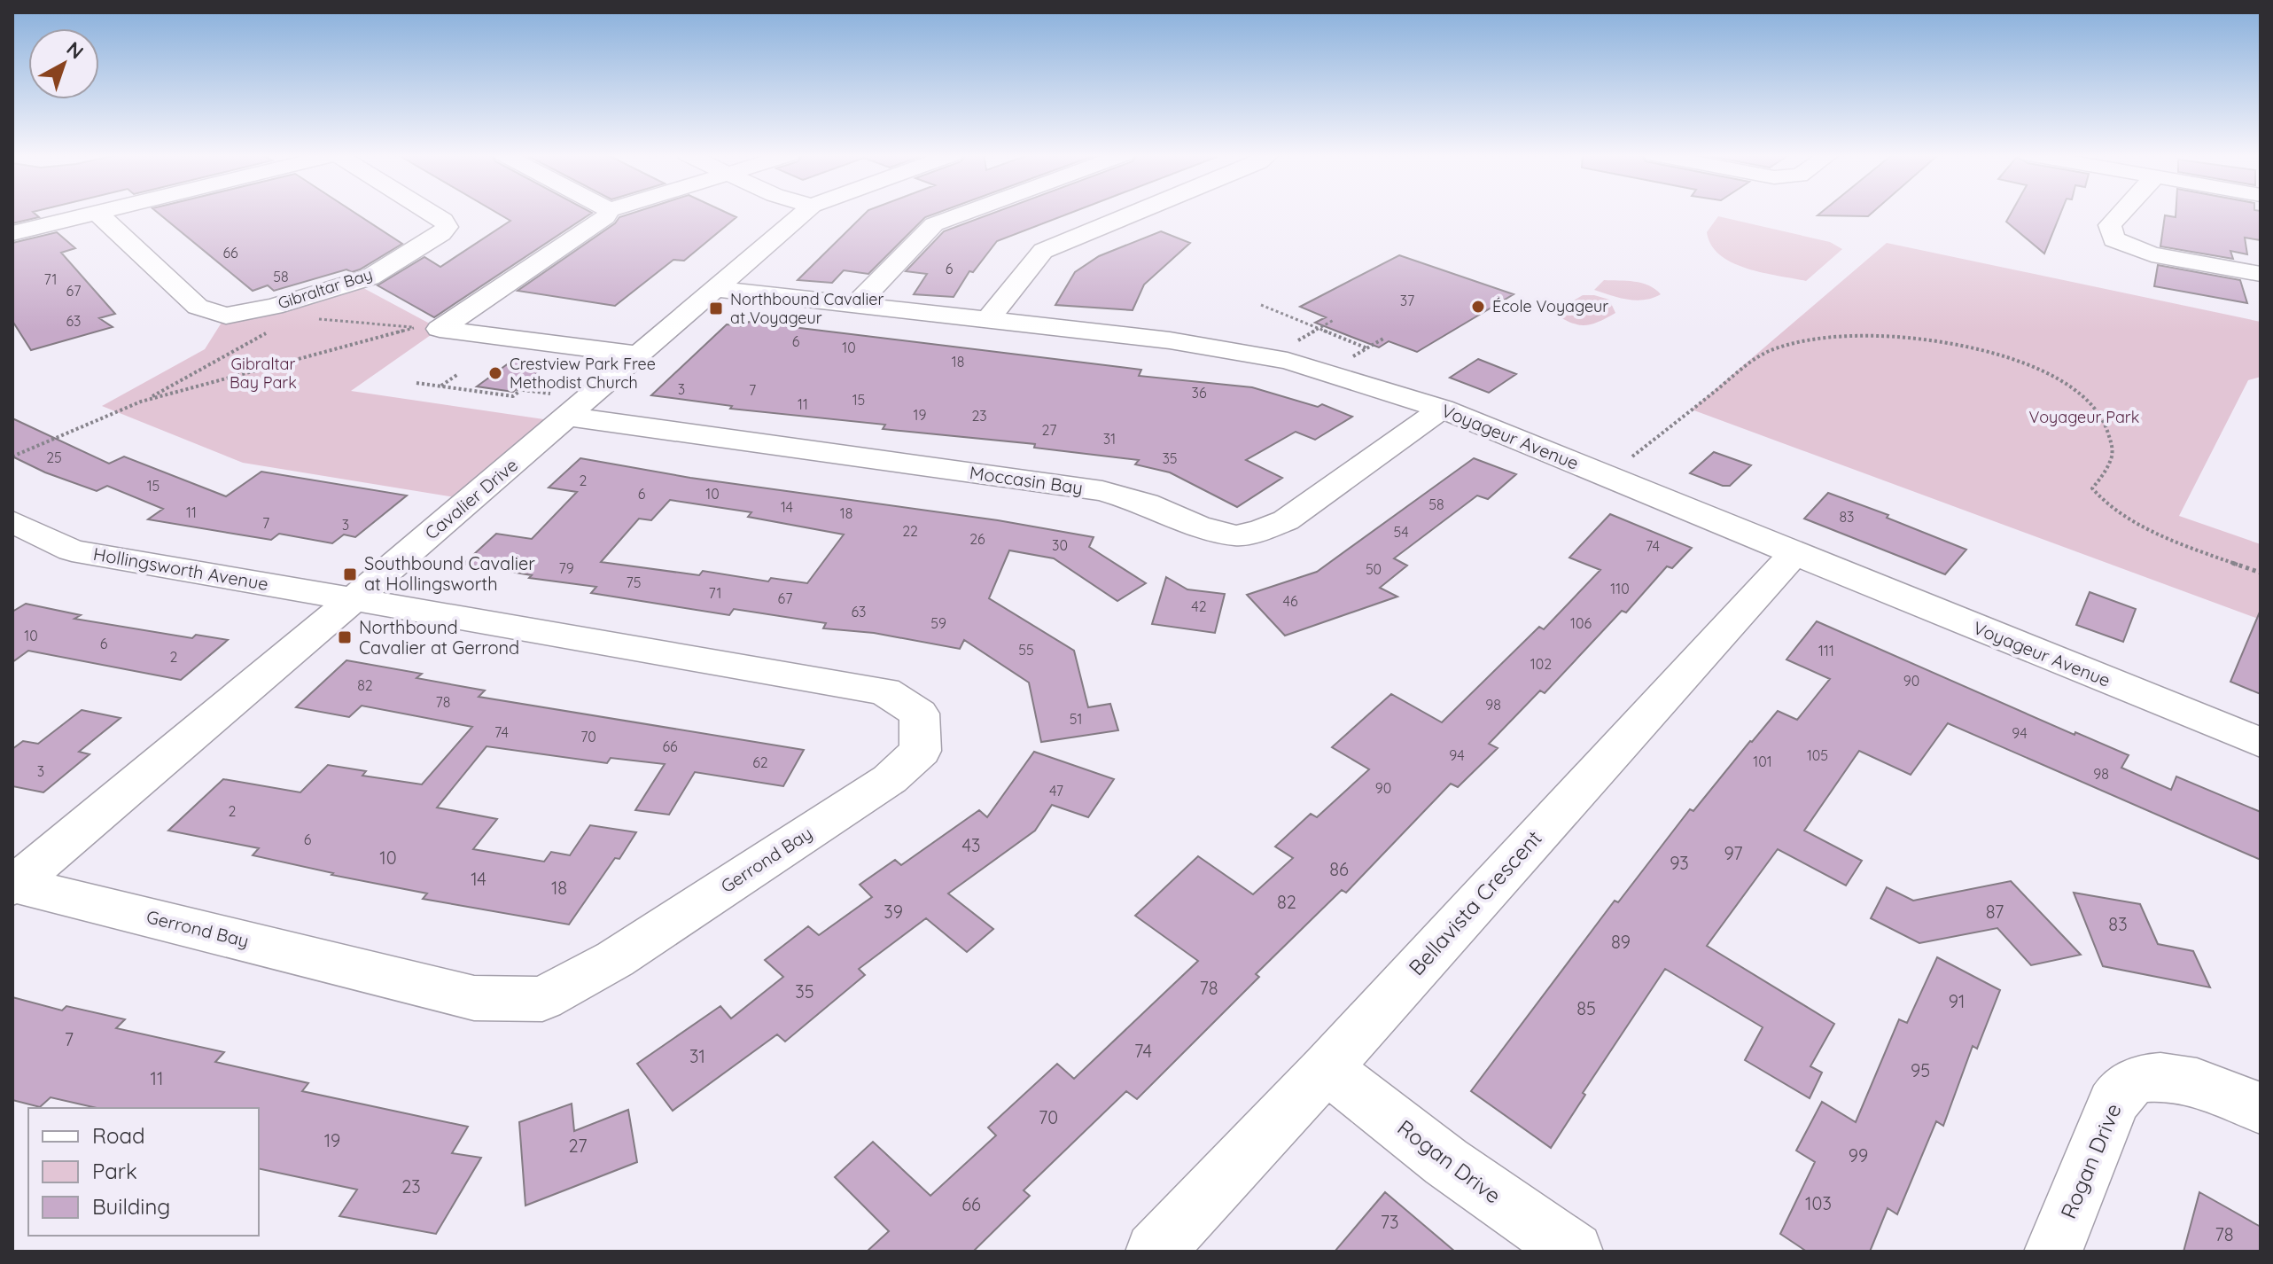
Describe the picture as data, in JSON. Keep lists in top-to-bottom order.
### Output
{
  "streets": {
    "street": [
      "Gibraltar Bay",
      "Voyageur Avenue",
      "Moccasin Bay",
      "Cavalier Drive",
      "Hollingsworth Avenue",
      "Gerrond Bay",
      "Bellavista Crescent",
      "Rogan Drive"
    ]
  },
  "crossings": [
    ["Voyageur Avenue", "Moccasin Bay"],
    ["Voyageur Avenue", "Cavalier Drive"],
    ["Voyageur Avenue", "Bellavista Crescent"],
    ["Moccasin Bay", "Cavalier Drive"],
    ["Cavalier Drive", "Hollingsworth Avenue"],
    ["Cavalier Drive", "Gerrond Bay"],
    ["Hollingsworth Avenue", "Gerrond Bay"],
    ["Bellavista Crescent", "Rogan Drive"]
  ],
  "parks": ["Gibraltar Bay Park", "Voyageur Park"],
  "places": {
    "other": ["École Voyageur", "Crestview Park Free Methodist Church"],
    "transit": ["Northbound Cavalier at Voyageur", "Southbound Cavalier at Hollingsworth", "Northbound Cavalier at Gerrond"]
  },
  "house_numbers": [
    "66",
    "6",
    "58",
    "71",
    "67",
    "37",
    "63",
    "6",
    "10",
    "18",
    "3",
    "7",
    "36",
    "15",
    "11",
    "19",
    "23",
    "27",
    "31",
    "25",
    "35",
    "2",
    "15",
    "6",
    "10",
    "58",
    "14",
    "11",
    "18",
    "83",
    "7",
    "3",
    "22",
    "54",
    "26",
    "30",
    "74",
    "79",
    "50",
    "75",
    "110",
    "71",
    "67",
    "46",
    "42",
    "63",
    "59",
    "106",
    "10",
    "6",
    "55",
    "111",
    "2",
    "102",
    "90",
    "82",
    "78",
    "98",
    "51",
    "74",
    "94",
    "70",
    "66",
    "94",
    "105",
    "101",
    "62",
    "3",
    "98",
    "90",
    "47",
    "2",
    "6",
    "43",
    "97",
    "10",
    "93",
    "86",
    "14",
    "18",
    "82",
    "39",
    "87",
    "83",
    "89",
    "78",
    "35",
    "91",
    "85",
    "7",
    "74",
    "31",
    "95",
    "11",
    "70",
    "19",
    "27",
    "99",
    "23",
    "103",
    "66",
    "73",
    "78"
  ],
  "legend": ["Road", "Park", "Building"],
  "north": "top right"
}
